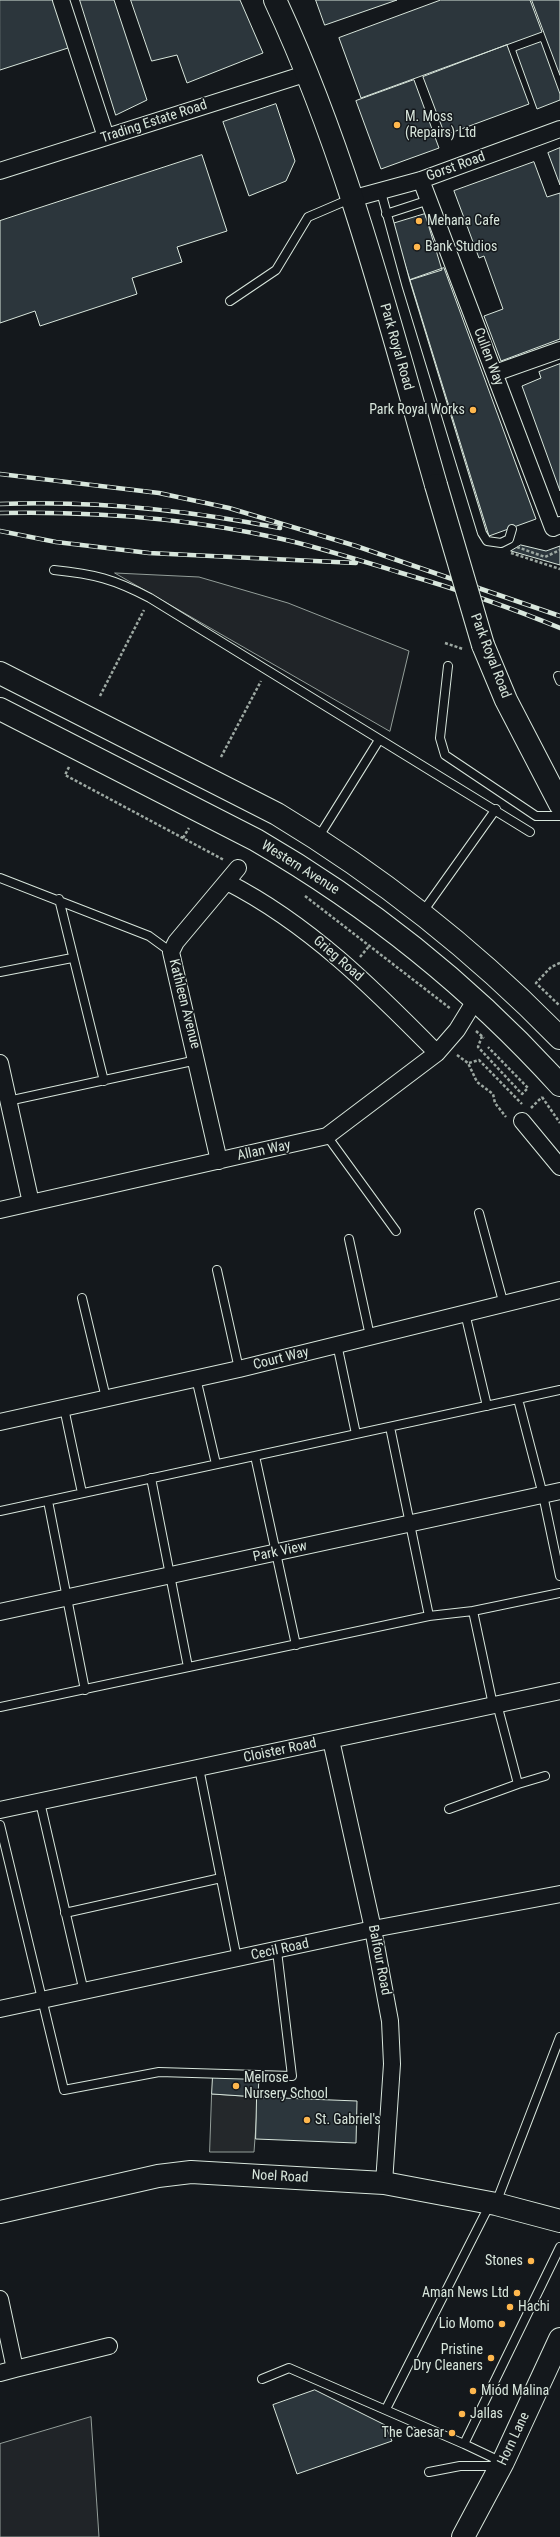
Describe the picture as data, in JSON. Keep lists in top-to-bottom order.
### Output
{
  "streets": {
    "main road": [
      "Park Royal Road",
      "Western Avenue",
      "Noel Road",
      "Horn Lane"
    ],
    "street": [
      "Trading Estate Road",
      "Gorst Road",
      "Cullen Way",
      "Grieg Road",
      "Kathleen Avenue",
      "Allan Way",
      "Court Way",
      "Park View",
      "Cloister Road",
      "Cecil Road",
      "Balfour Road"
    ]
  },
  "crossings": [
    ["Trading Estate Road", "Park Royal Road"],
    ["Gorst Road", "Park Royal Road"],
    ["Gorst Road", "Cullen Way"],
    ["Western Avenue", "Allan Way"],
    ["Grieg Road", "Kathleen Avenue"],
    ["Grieg Road", "Allan Way"],
    ["Kathleen Avenue", "Allan Way"],
    ["Cloister Road", "Balfour Road"],
    ["Cecil Road", "Balfour Road"],
    ["Balfour Road", "Noel Road"]
  ],
  "places": [
    "M. Moss (Repairs) Ltd",
    "Mehana Cafe",
    "Bank Studios",
    "Park Royal Works",
    "Melrose Nursery School",
    "St. Gabriel's",
    "Stones",
    "Aman News Ltd",
    "Hachi",
    "Lio Momo",
    "Pristine Dry Cleaners",
    "Miód Malina",
    "Jallas",
    "The Caesar"
  ]
}
